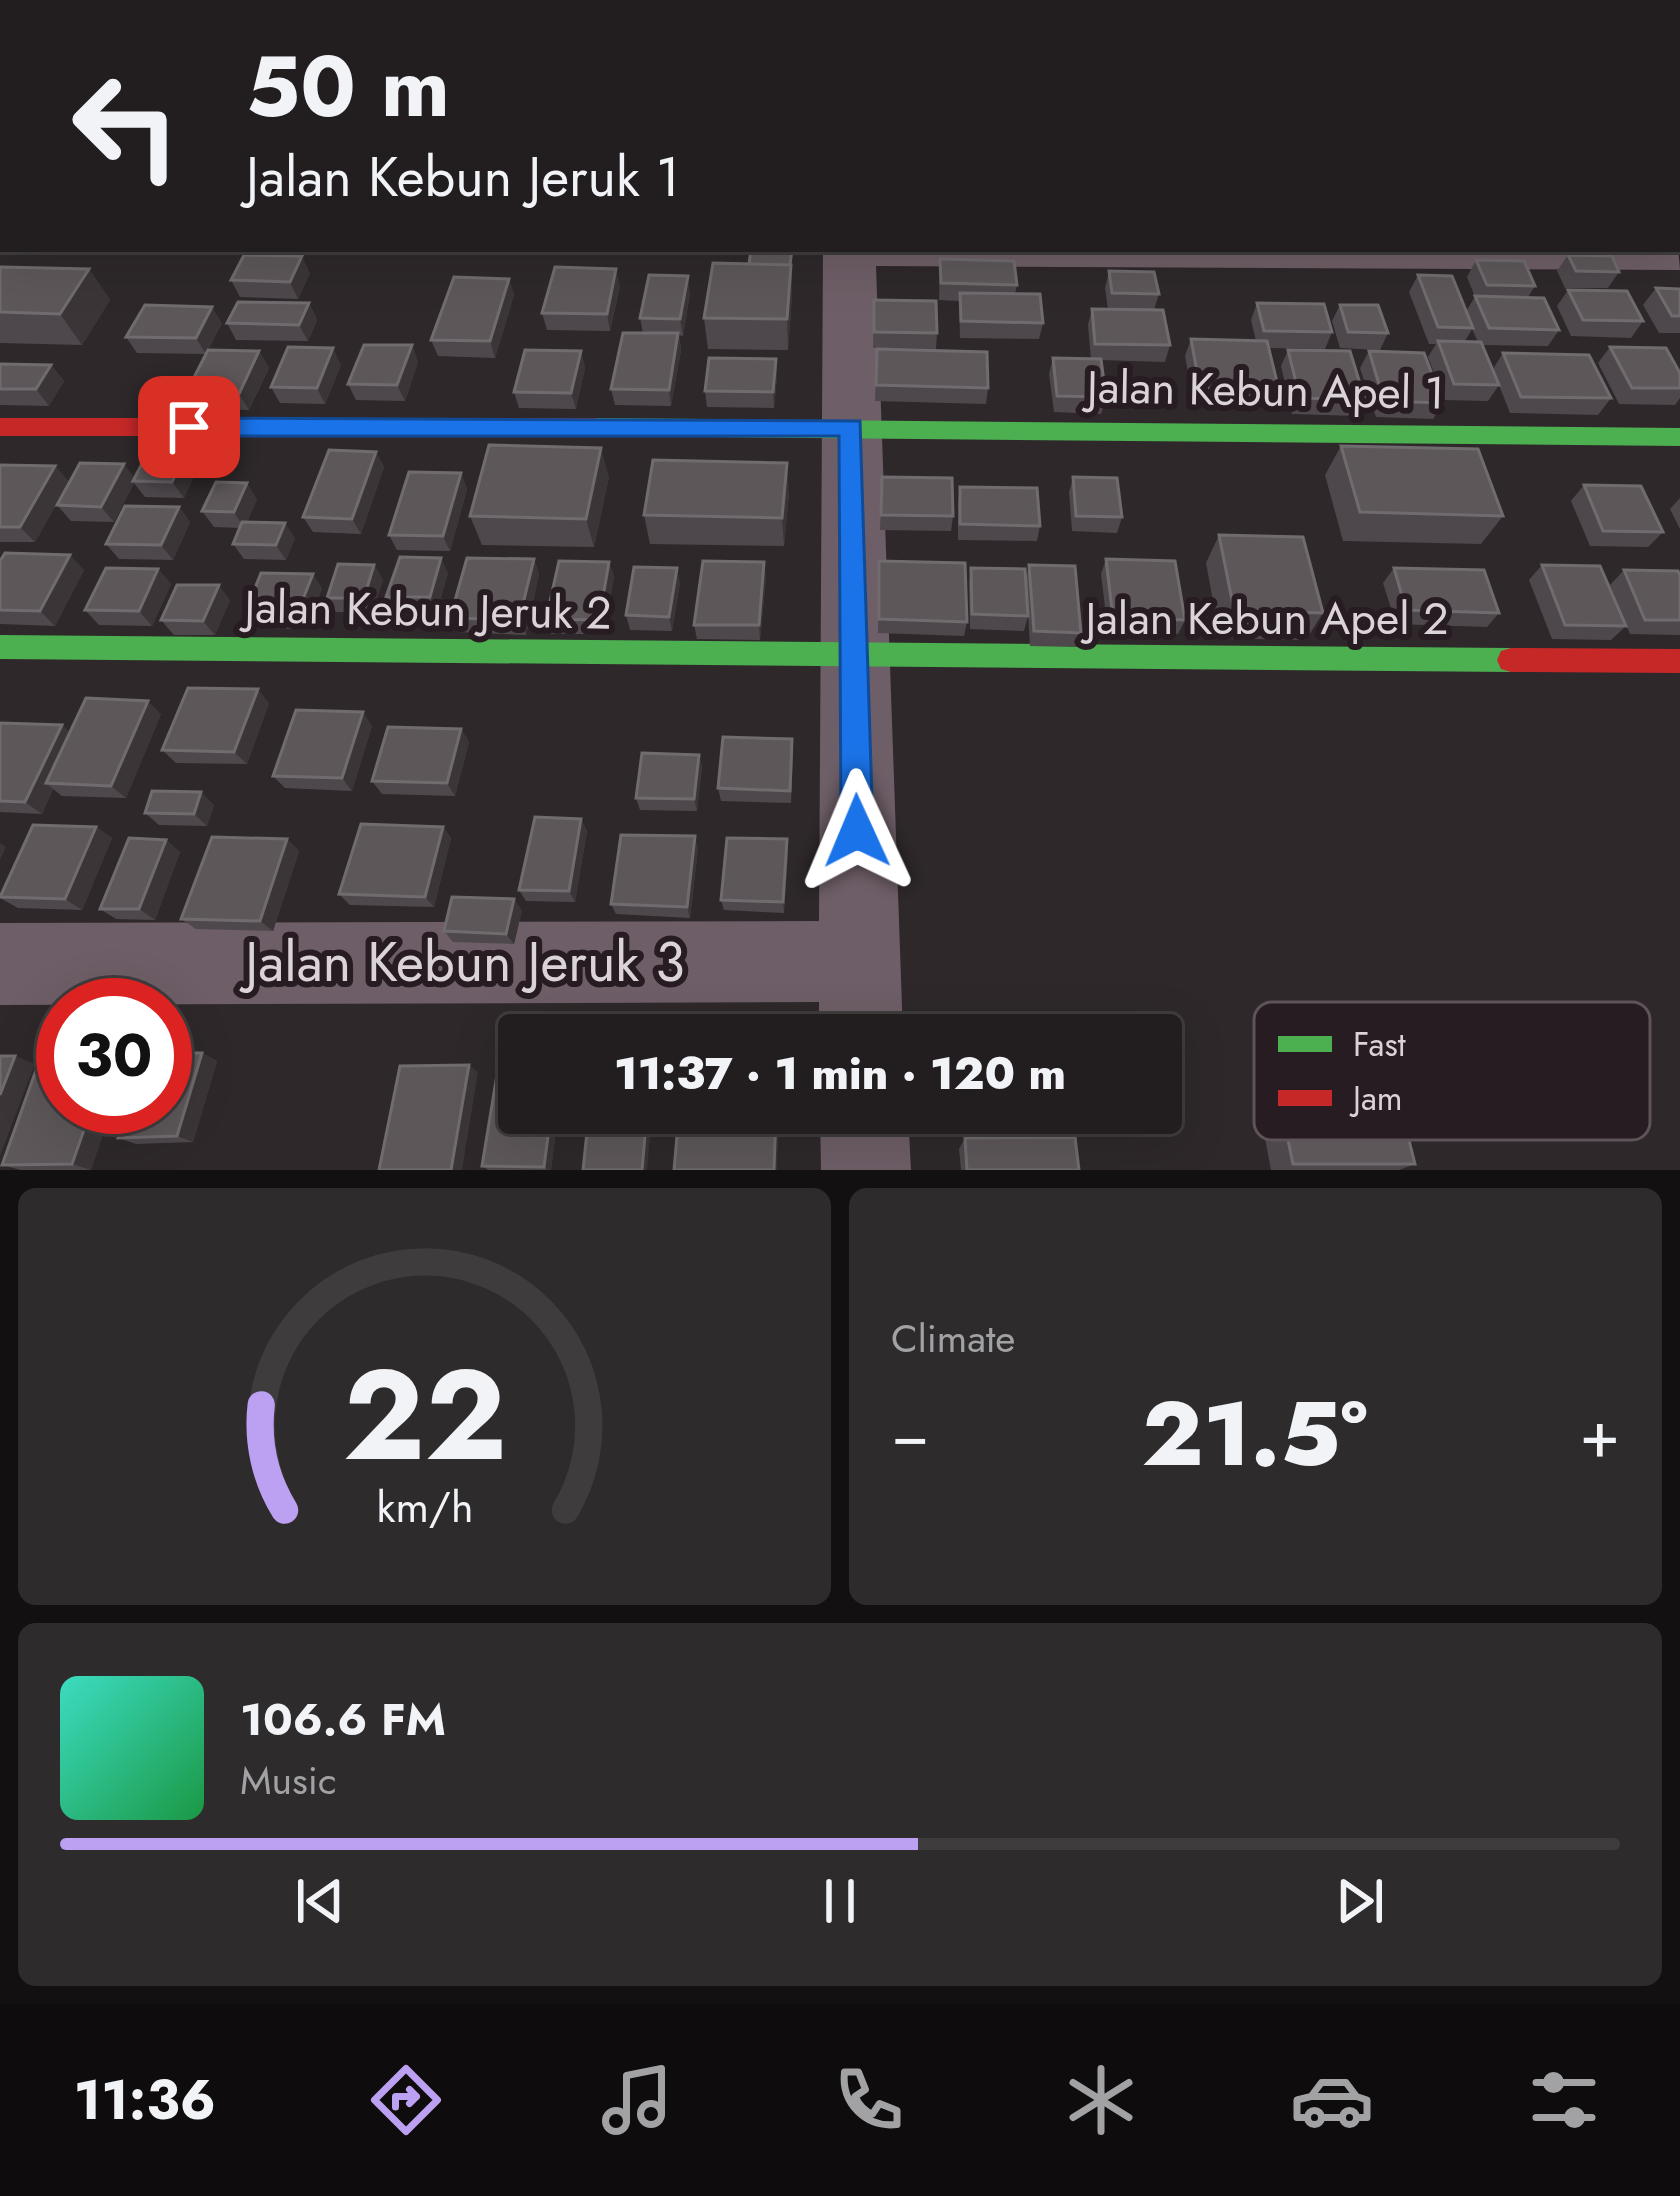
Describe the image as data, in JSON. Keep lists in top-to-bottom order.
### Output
{
  "streets": {
    "street": [
      "Jalan Kebun Apel 1",
      "Jalan Kebun Jeruk 2",
      "Jalan Kebun Apel 2",
      "Jalan Kebun Jeruk 3"
    ]
  },
  "crossings": [
    ["Jalan Kebun Jeruk 2", "Jalan Kebun Apel 2"]
  ],
  "legend": ["Fast", "Jam"],
  "page": {
    "turn": ["50 m", "Jalan Kebun Jeruk 1"],
    "limit": "30",
    "trip": "11:37 · 1 min · 120 m",
    "tile": "Climate",
    "heat": ["−", "21.5°", "+"],
    "song": ["106.6 FM", "Music"],
    "tabs": "11:36",
    "gauge": ["22", "km/h"]
  }
}
